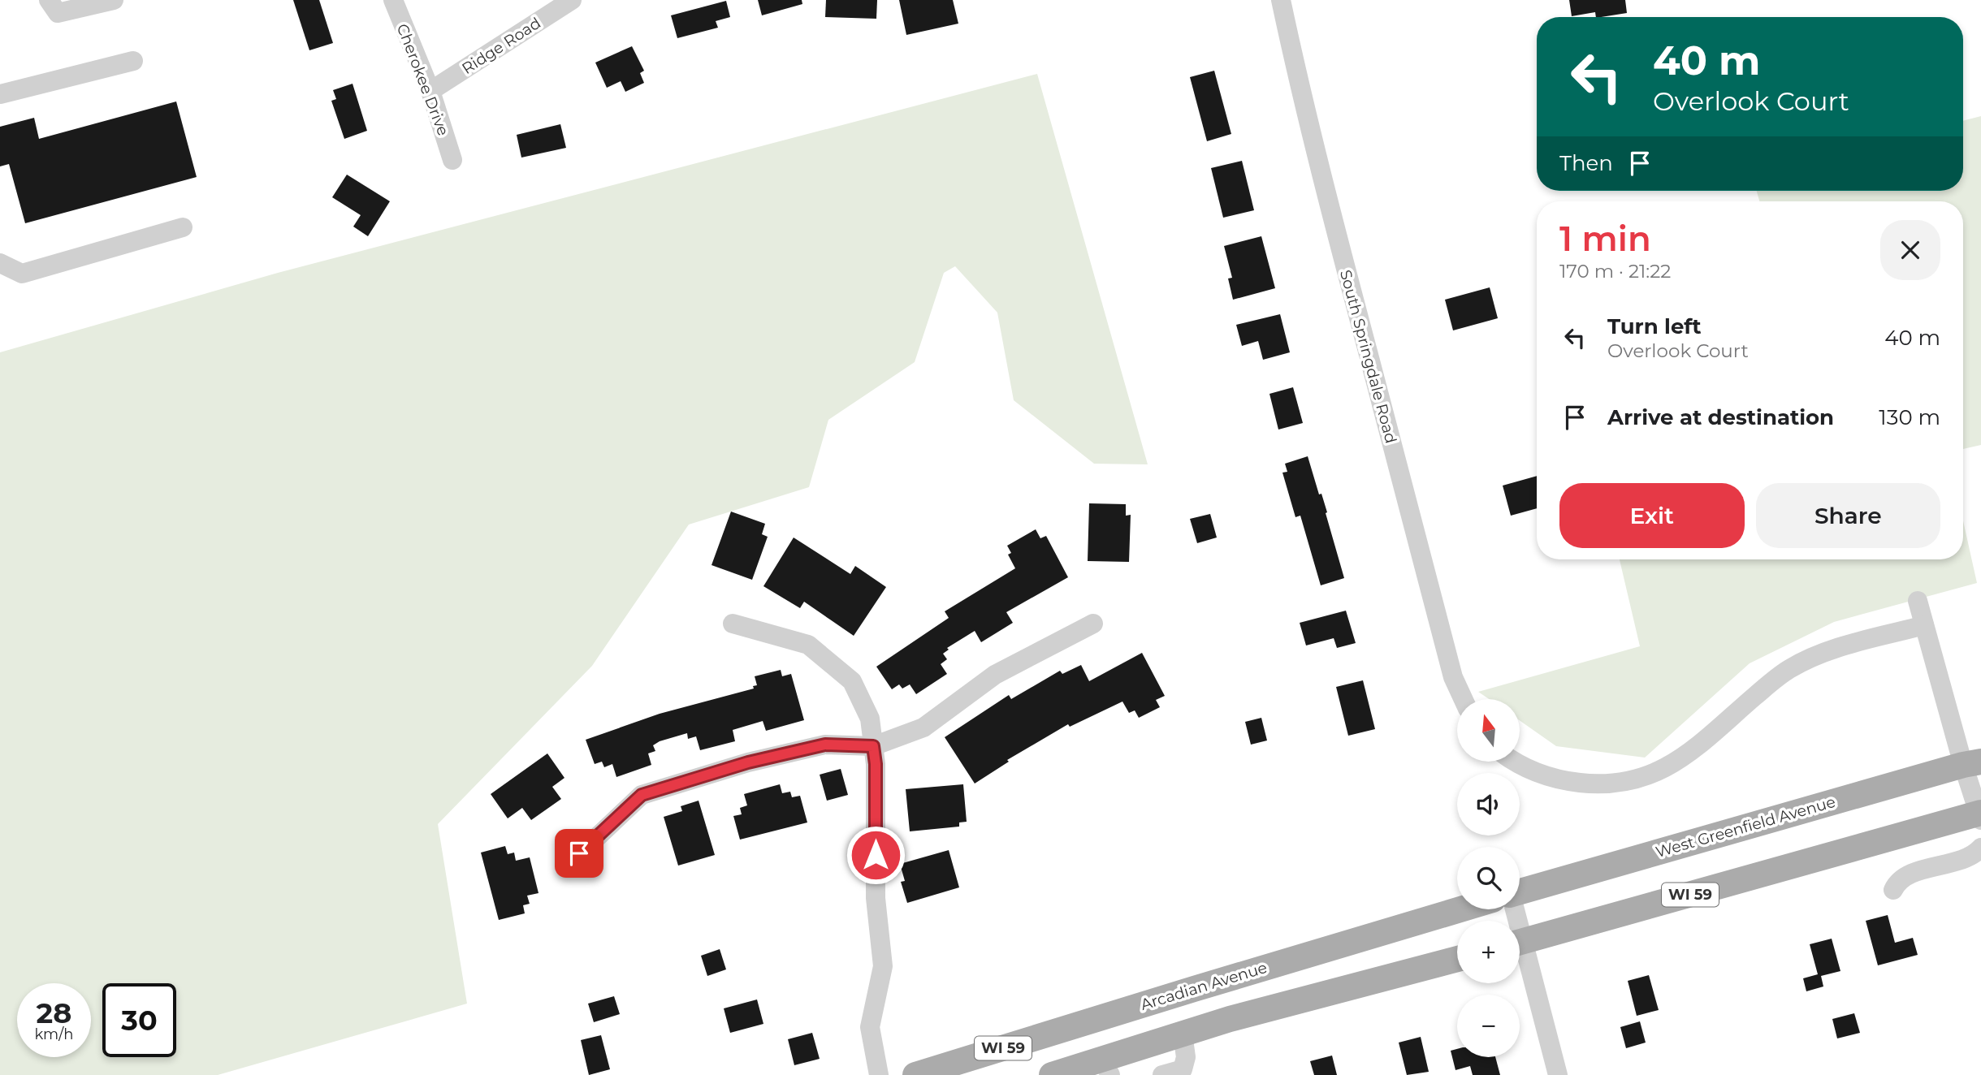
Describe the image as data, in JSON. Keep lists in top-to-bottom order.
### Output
{
  "streets": {
    "main road": ["West Greenfield Avenue", "WI 59", "Arcadian Avenue"],
    "street": ["Ridge Road", "Cherokee Drive", "South Springdale Road"]
  },
  "crossings": [
    ["Ridge Road", "Cherokee Drive"]
  ],
  "north": "top",
  "page": {
    "turn": ["40 m", "Overlook Court"],
    "then": "Then",
    "heading": ["1 min", "170 m · 21:22"],
    "list": [
      {
        "name": "Turn left",
        "note": "Overlook Court",
        "value": "40 m"
      },
      {
        "name": "Arrive at destination",
        "value": "130 m"
      }
    ],
    "buttons": ["Exit", "Share"],
    "map_buttons": ["+", "−"],
    "speed": "28 km/h",
    "limit": "30"
  }
}
